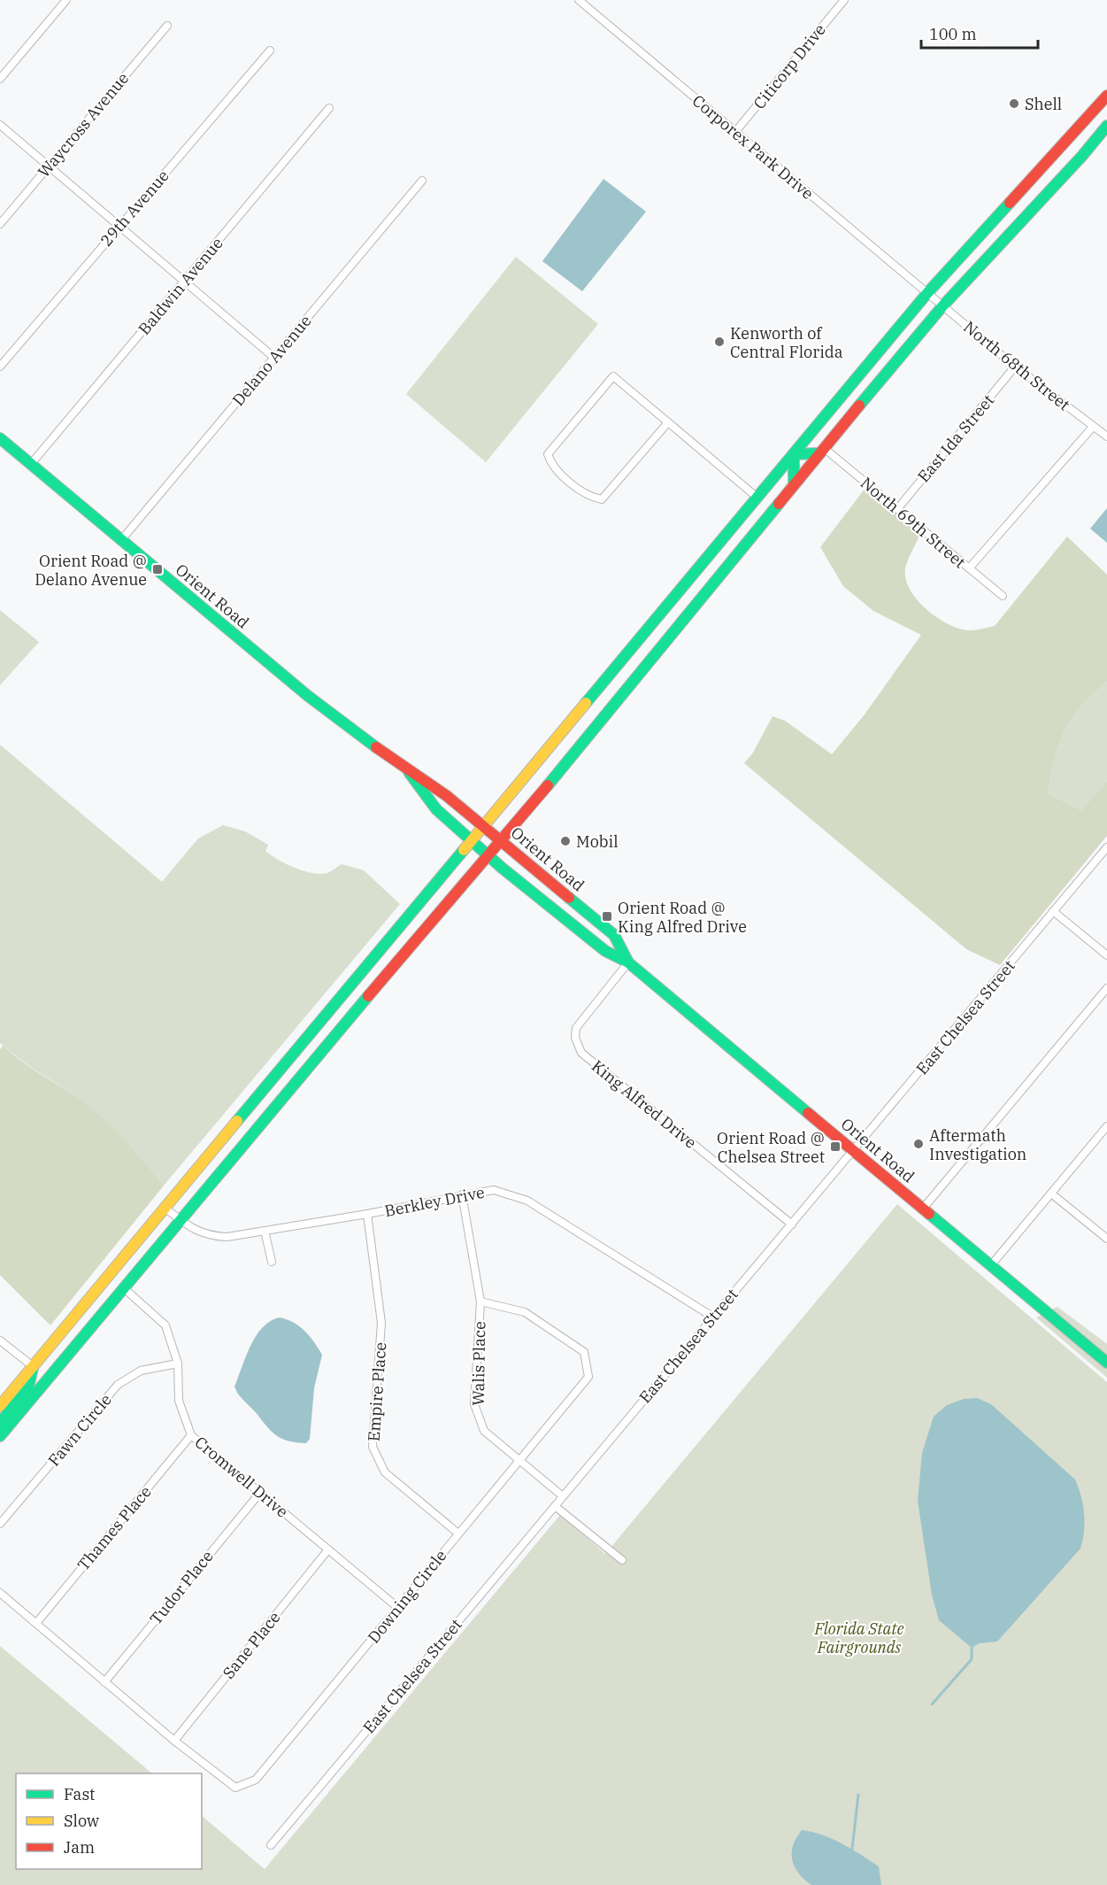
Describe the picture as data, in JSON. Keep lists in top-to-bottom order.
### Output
{
  "streets": {
    "main road": ["Orient Road"],
    "street": [
      "Citicorp Drive",
      "Waycross Avenue",
      "Corporex Park Drive",
      "29th Avenue",
      "Baldwin Avenue",
      "Delano Avenue",
      "North 68th Street",
      "East Ida Street",
      "North 69th Street",
      "East Chelsea Street",
      "King Alfred Drive",
      "Berkley Drive",
      "Walis Place",
      "Empire Place",
      "Fawn Circle",
      "Cromwell Drive",
      "Thames Place",
      "Tudor Place",
      "Downing Circle",
      "Sane Place"
    ]
  },
  "crossings": [
    ["Citicorp Drive", "Corporex Park Drive"],
    ["Corporex Park Drive", "North 68th Street"],
    ["Baldwin Avenue", "Orient Road"],
    ["Delano Avenue", "Orient Road"],
    ["North 68th Street", "East Ida Street"],
    ["East Ida Street", "North 69th Street"],
    ["Orient Road", "East Chelsea Street"],
    ["Orient Road", "King Alfred Drive"],
    ["East Chelsea Street", "King Alfred Drive"],
    ["East Chelsea Street", "Berkley Drive"],
    ["East Chelsea Street", "Walis Place"],
    ["Berkley Drive", "Walis Place"],
    ["Berkley Drive", "Empire Place"],
    ["Walis Place", "Downing Circle"],
    ["Empire Place", "Downing Circle"],
    ["Fawn Circle", "Cromwell Drive"],
    ["Cromwell Drive", "Thames Place"],
    ["Cromwell Drive", "Tudor Place"],
    ["Cromwell Drive", "Downing Circle"],
    ["Cromwell Drive", "Sane Place"],
    ["Tudor Place", "Downing Circle"],
    ["Downing Circle", "Sane Place"]
  ],
  "parks": ["Florida State Fairgrounds"],
  "places": {
    "other": [
      "Shell",
      "Kenworth of Central Florida",
      "Mobil",
      "Aftermath Investigation"
    ],
    "transit": ["Orient Road @ Delano Avenue", "Orient Road @ King Alfred Drive", "Orient Road @ Chelsea Street"]
  },
  "legend": ["Fast", "Slow", "Jam"],
  "scale_bar": "100 m"
}
